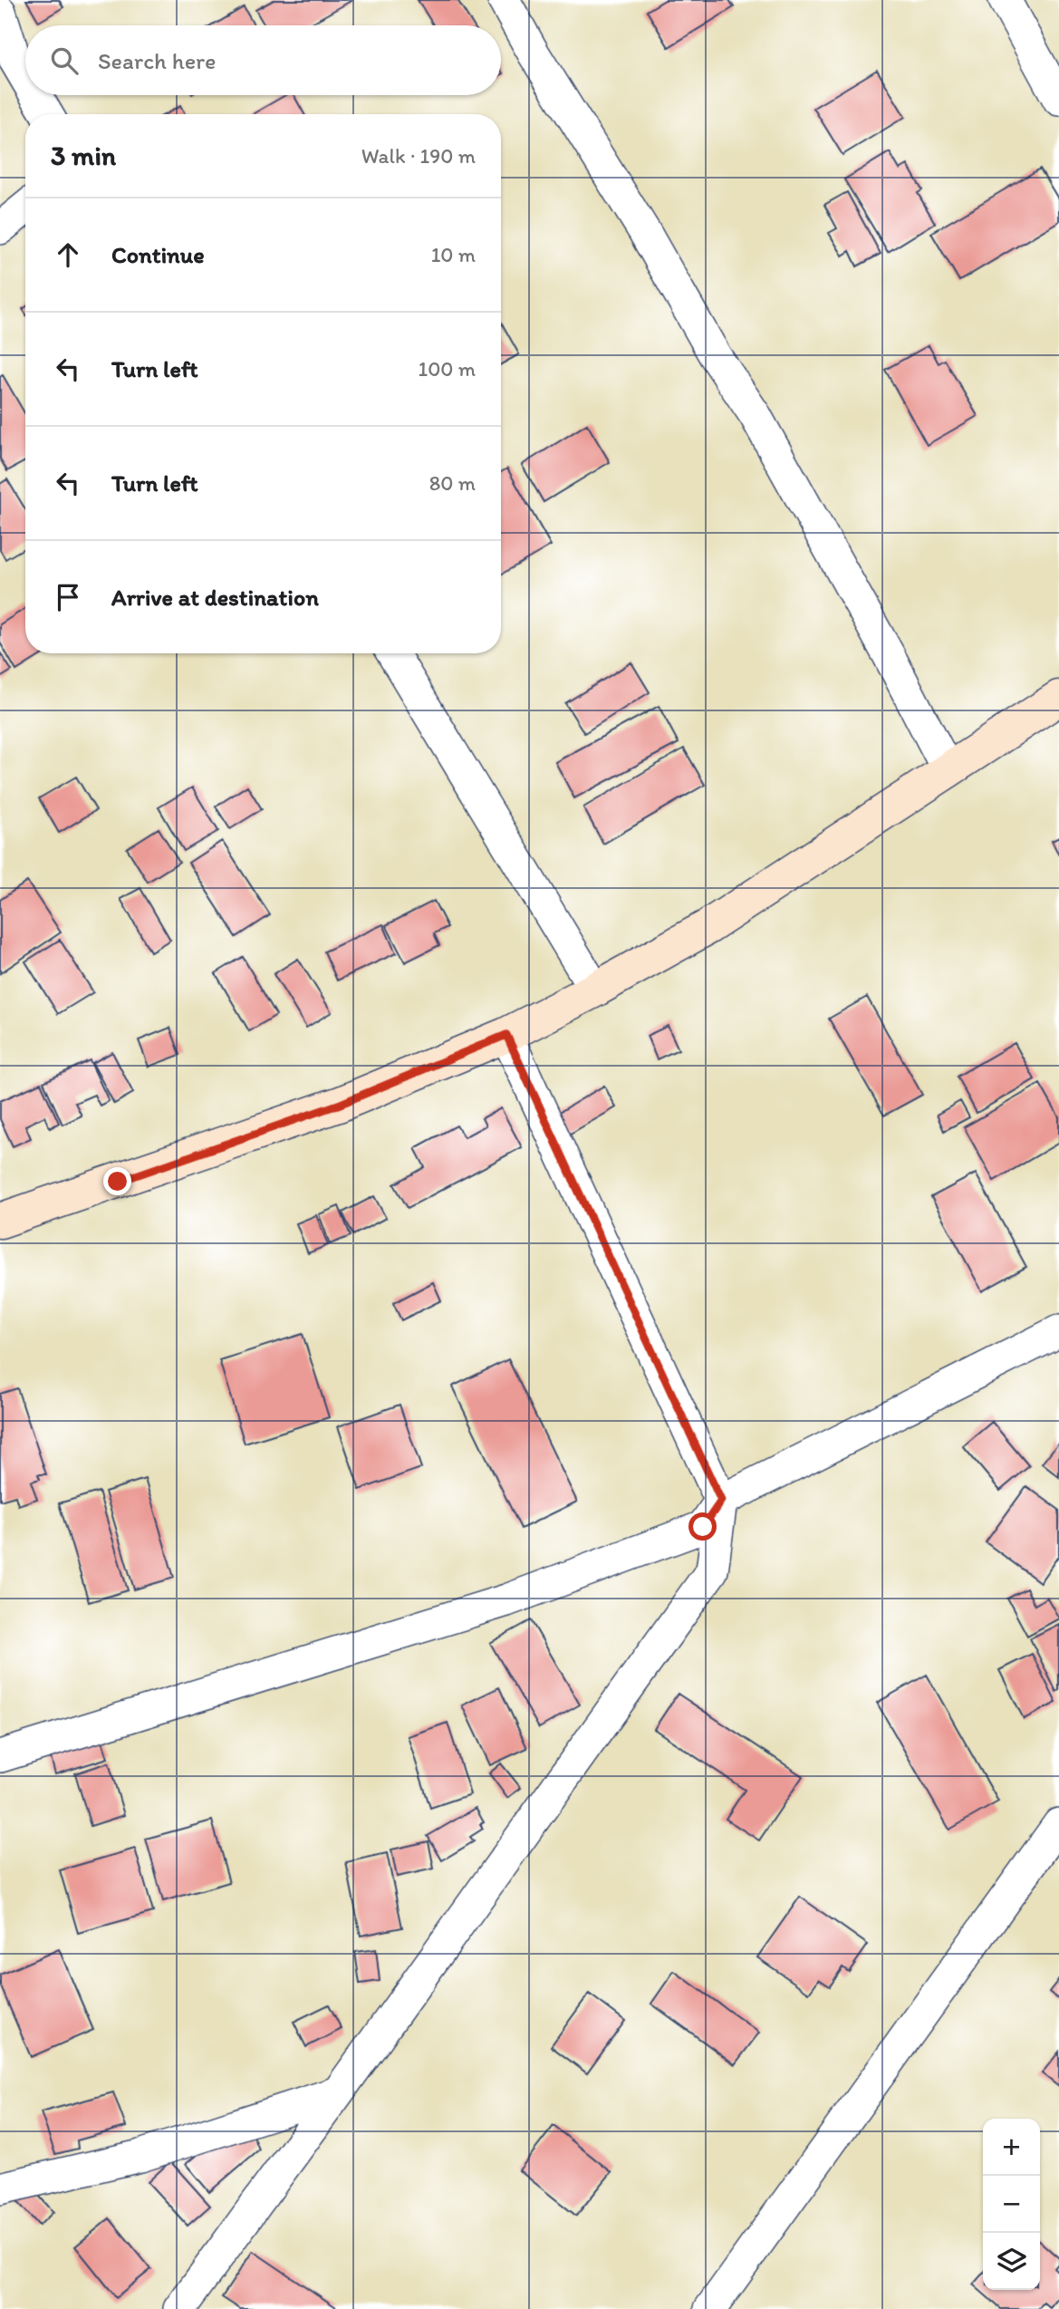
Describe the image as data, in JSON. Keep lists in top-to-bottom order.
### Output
{
  "page": {
    "search": "Search here",
    "heading": ["3 min", "Walk · 190 m"],
    "list": [
      ["Continue", "10 m"],
      ["Turn left", "100 m"],
      ["Turn left", "80 m"],
      "Arrive at destination"
    ],
    "map_buttons": ["+", "−"]
  }
}
